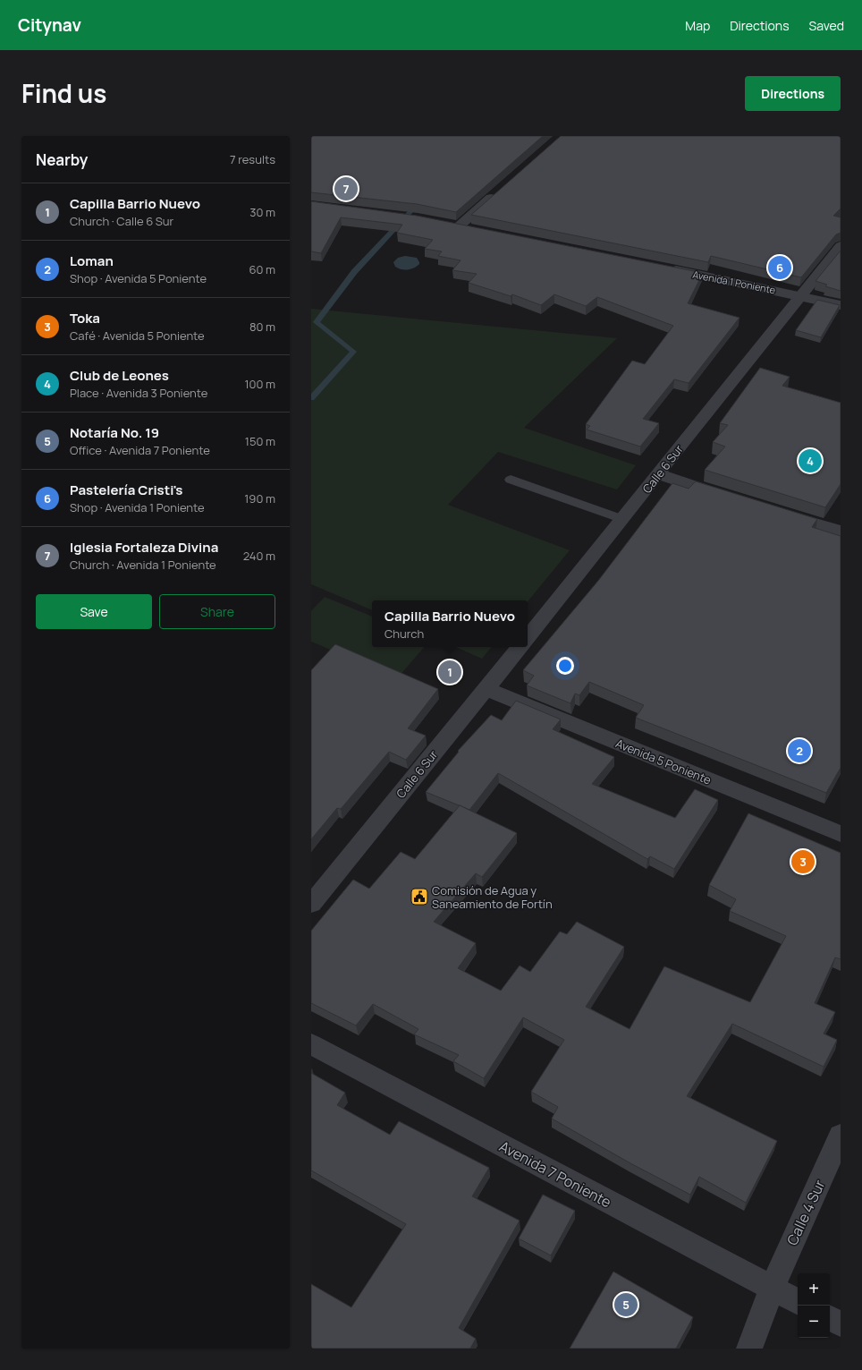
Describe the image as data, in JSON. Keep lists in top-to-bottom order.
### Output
{
  "streets": {
    "street": [
      "Avenida 1 Poniente",
      "Calle 6 Sur",
      "Avenida 5 Poniente",
      "Avenida 7 Poniente",
      "Calle 4 Sur"
    ]
  },
  "crossings": [
    ["Avenida 1 Poniente", "Calle 6 Sur"],
    ["Calle 6 Sur", "Avenida 5 Poniente"],
    ["Avenida 7 Poniente", "Calle 4 Sur"]
  ],
  "places": {
    "public building": ["Comisión de Agua y Saneamiento de Fortín"]
  },
  "page": {
    "header": "Citynav",
    "nav": ["Map", "Directions", "Saved"],
    "title": "Find us",
    "buttons": [
      "Directions",
      ["Save", "Share"]
    ],
    "heading": ["Nearby", "7 results"],
    "pins": [
      "7",
      "6",
      "4",
      "1",
      "2",
      "3",
      "5"
    ],
    "list": [
      {
        "mark": "1",
        "name": "Capilla Barrio Nuevo",
        "note": "Church · Calle 6 Sur",
        "value": "30 m"
      },
      {
        "mark": "2",
        "name": "Loman",
        "note": "Shop · Avenida 5 Poniente",
        "value": "60 m"
      },
      {
        "mark": "3",
        "name": "Toka",
        "note": "Café · Avenida 5 Poniente",
        "value": "80 m"
      },
      {
        "mark": "4",
        "name": "Club de Leones",
        "note": "Place · Avenida 3 Poniente",
        "value": "100 m"
      },
      {
        "mark": "5",
        "name": "Notaría No. 19",
        "note": "Office · Avenida 7 Poniente",
        "value": "150 m"
      },
      {
        "mark": "6",
        "name": "Pastelería Cristi's",
        "note": "Shop · Avenida 1 Poniente",
        "value": "190 m"
      },
      {
        "mark": "7",
        "name": "Iglesia Fortaleza Divina",
        "note": "Church · Avenida 1 Poniente",
        "value": "240 m"
      }
    ],
    "popup": ["Capilla Barrio Nuevo", "Church"],
    "map_buttons": ["+", "−"]
  }
}
